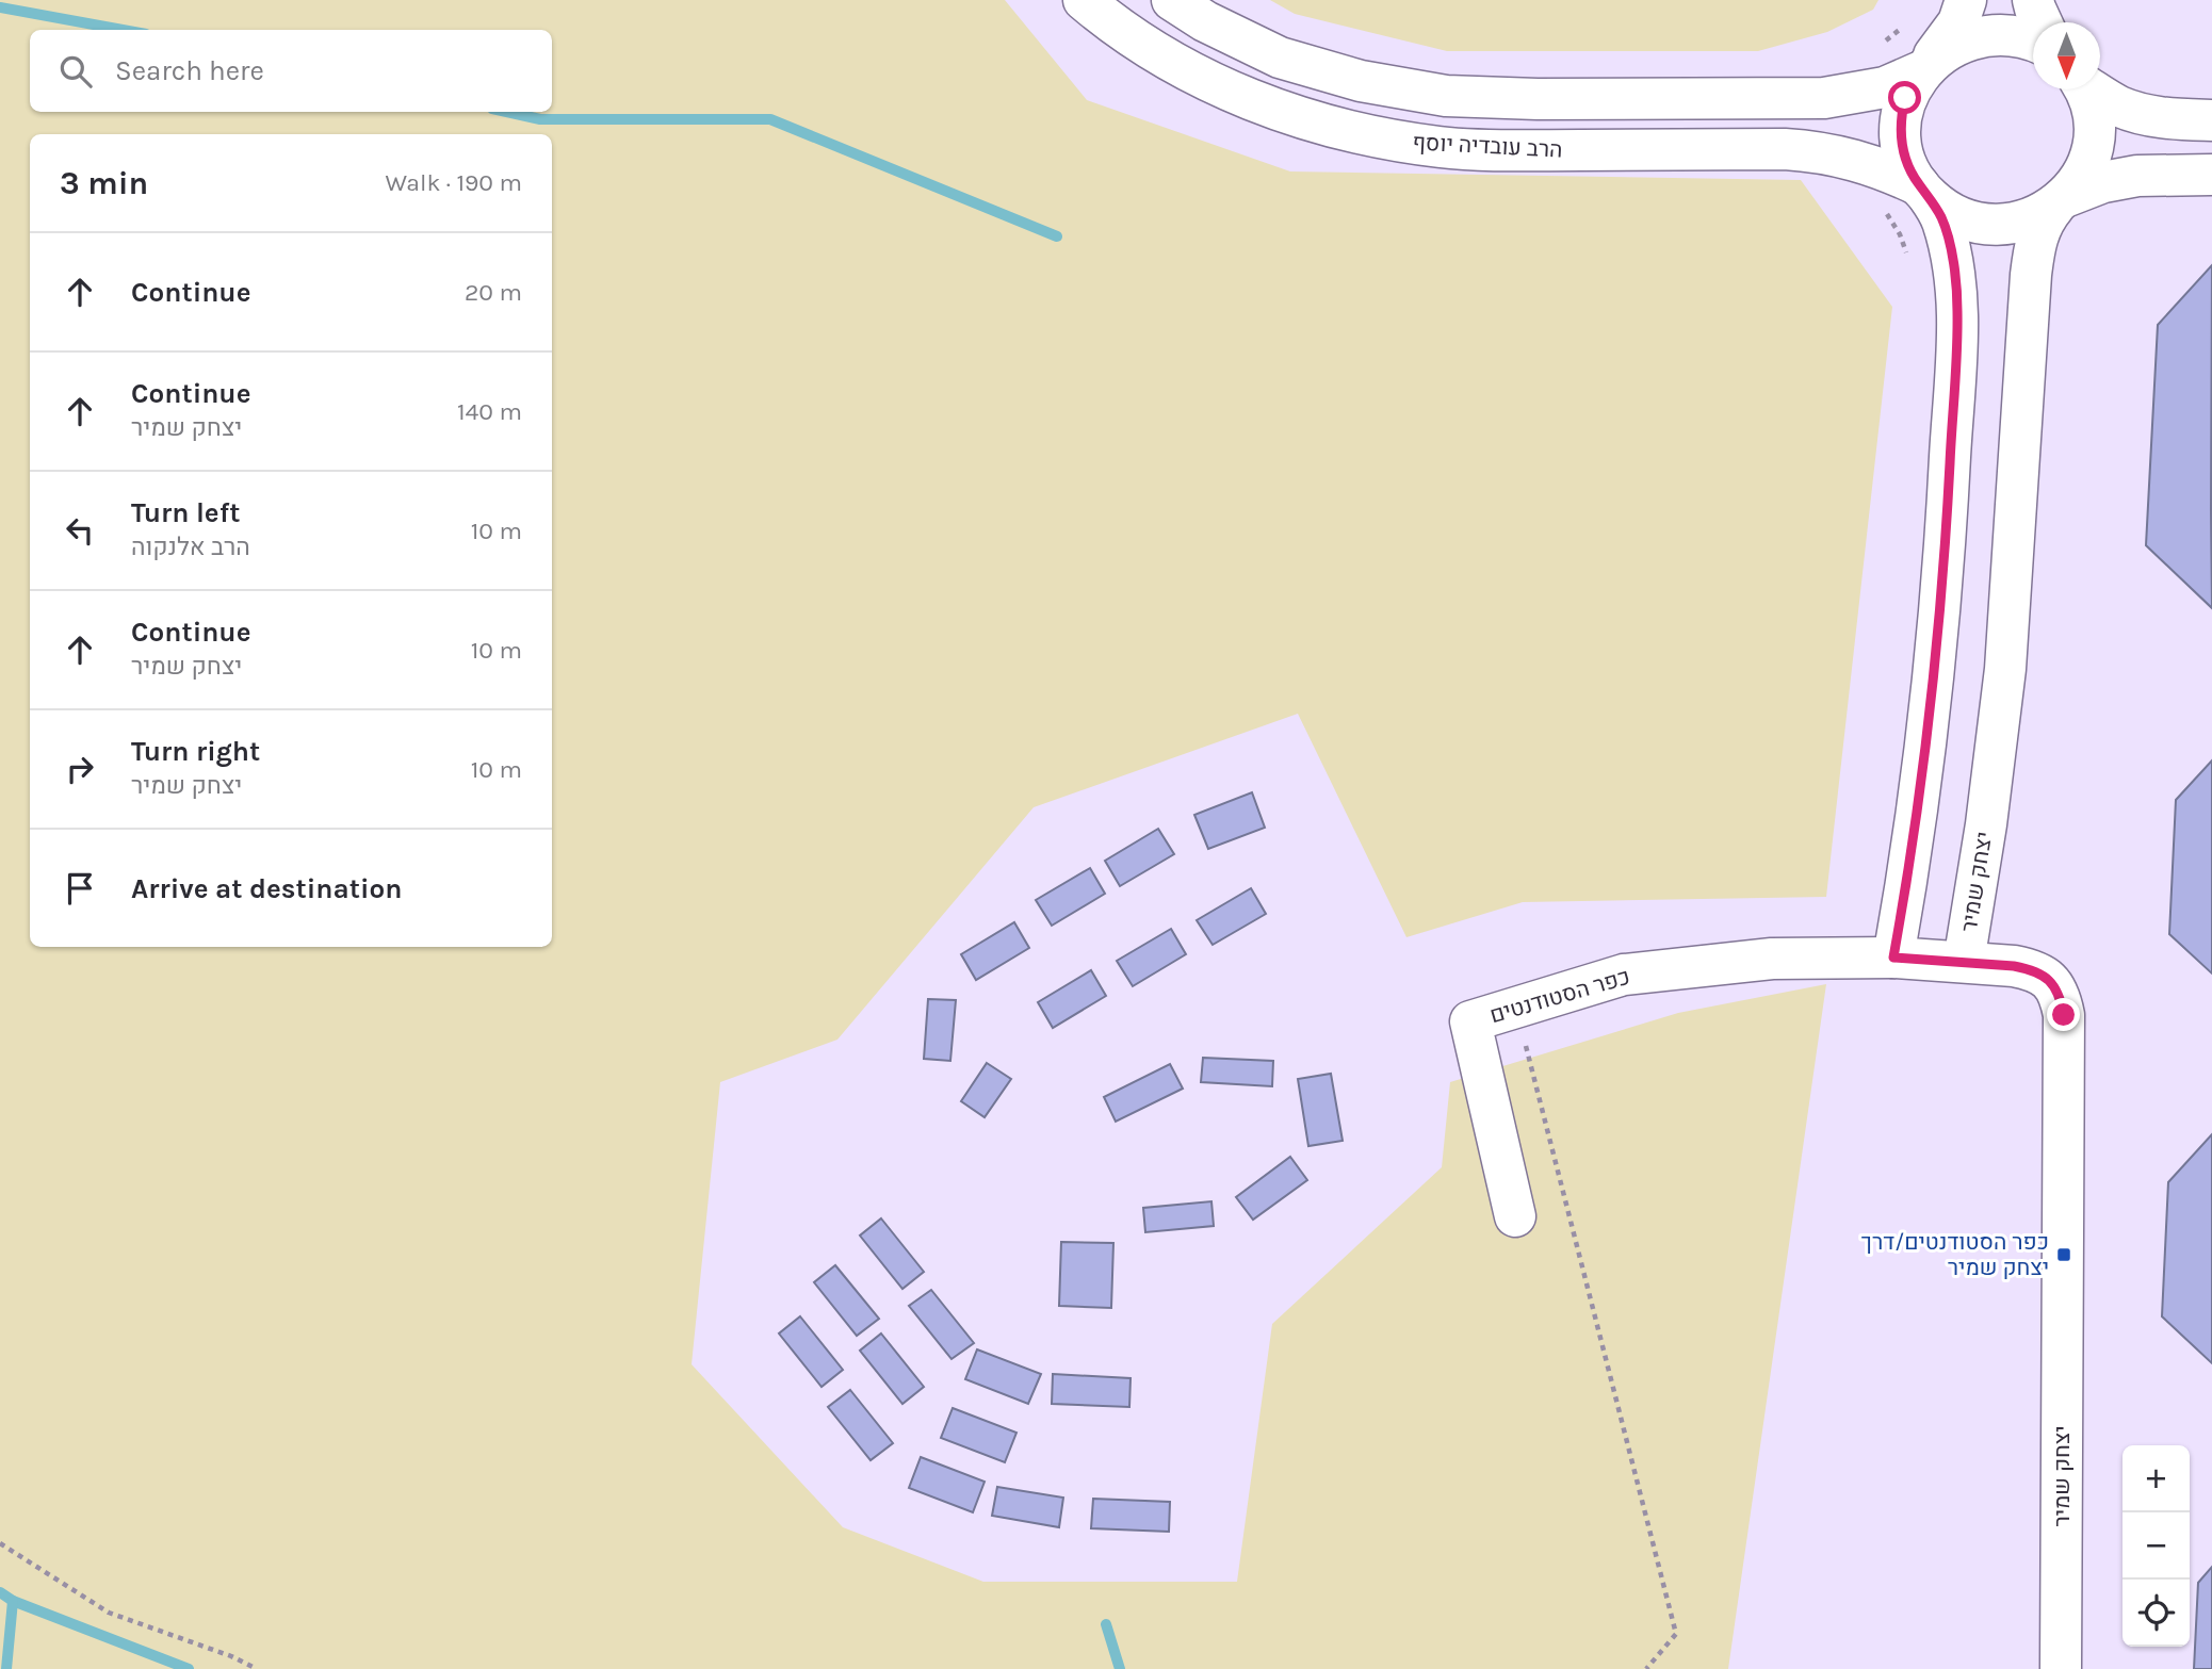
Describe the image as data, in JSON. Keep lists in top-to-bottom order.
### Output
{
  "streets": {
    "main road": ["הרב עובדיה יוסף", "יצחק שמיר", "כפר הסטודנטים"]
  },
  "crossings": [
    ["הרב עובדיה יוסף", "יצחק שמיר"],
    ["יצחק שמיר", "כפר הסטודנטים"]
  ],
  "places": {
    "transit": ["כפר הסטודנטים/דרך יצחק שמיר"]
  },
  "north": "bottom",
  "page": {
    "search": "Search here",
    "heading": ["3 min", "Walk · 190 m"],
    "list": [
      ["Continue", "20 m"],
      ["Continue", "יצחק שמיר", "140 m"],
      ["Turn left", "הרב אלנקוה", "10 m"],
      ["Continue", "יצחק שמיר", "10 m"],
      ["Turn right", "יצחק שמיר", "10 m"],
      "Arrive at destination"
    ],
    "map_buttons": ["+", "−"]
  }
}
